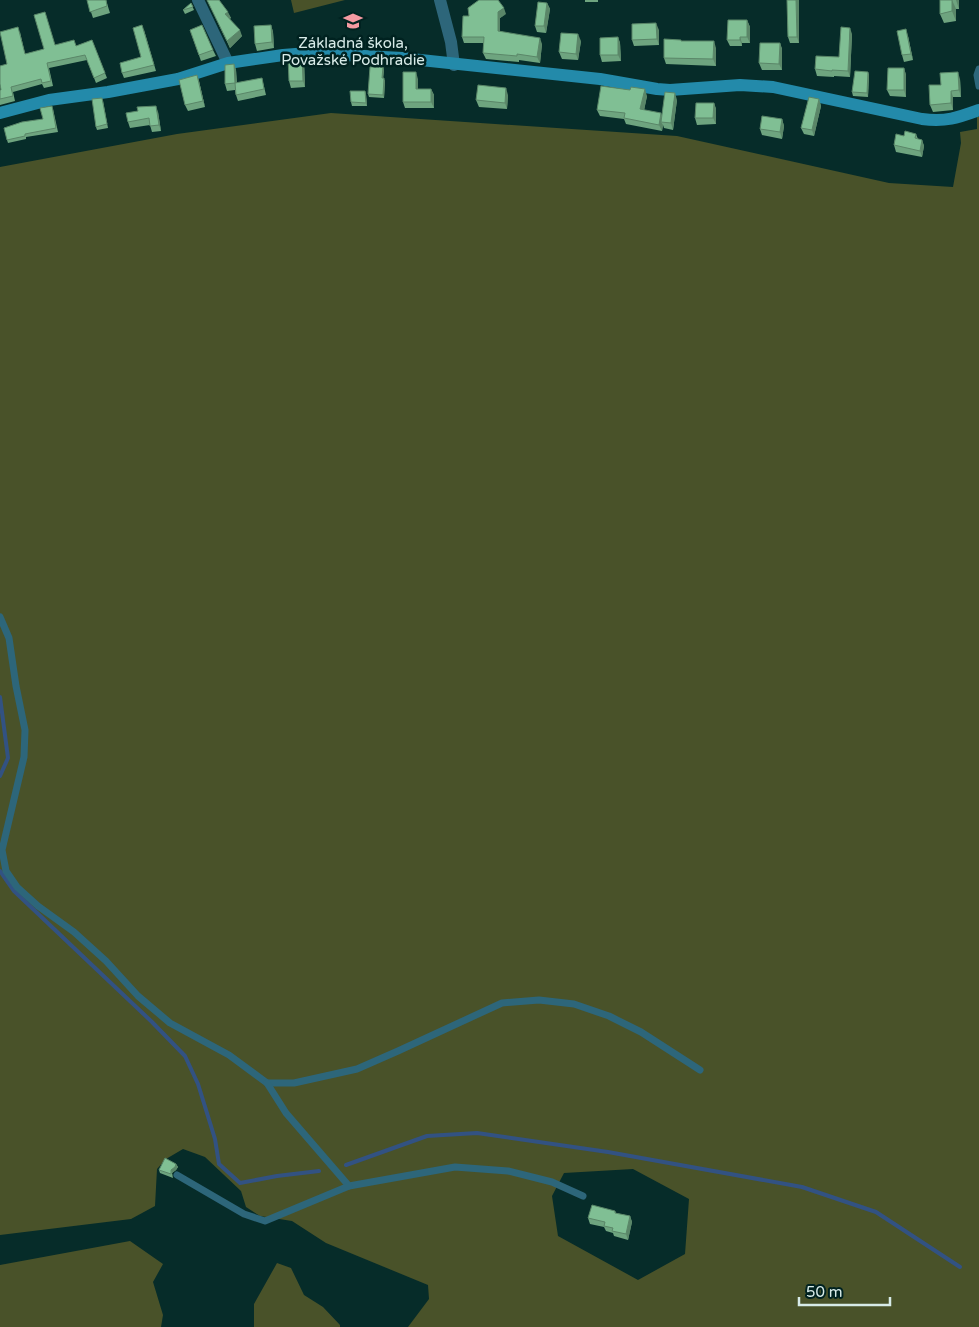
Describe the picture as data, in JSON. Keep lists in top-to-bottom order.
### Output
{
  "places": {
    "school or university": ["Základná škola, Považské Podhradie"]
  },
  "scale_bar": "50 m"
}
